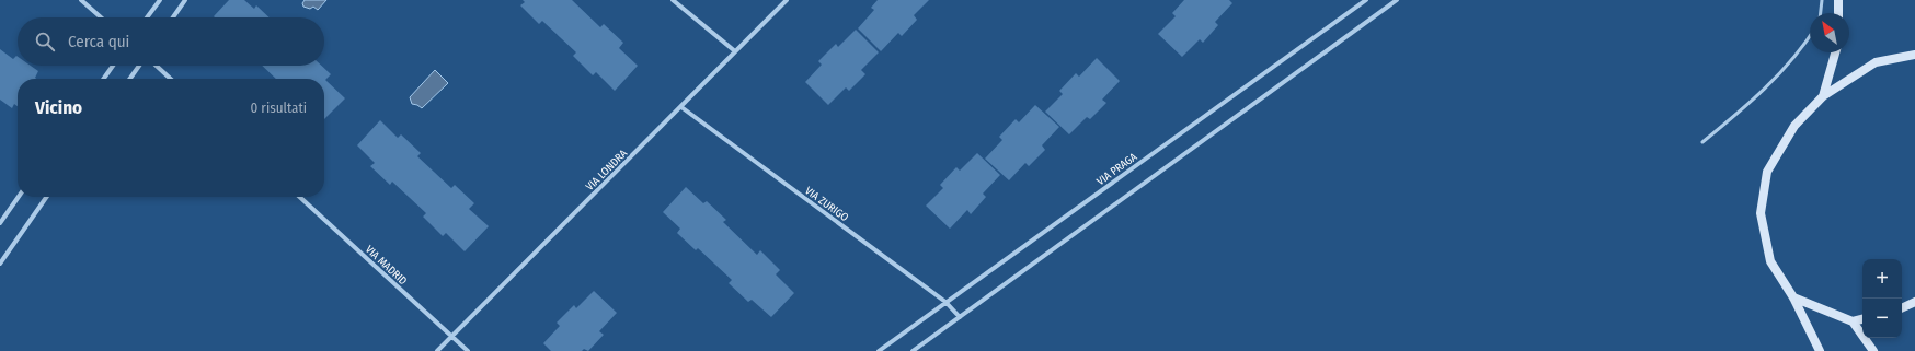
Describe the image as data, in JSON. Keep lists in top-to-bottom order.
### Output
{
  "streets": {
    "street": [
      "VIA PRAGA",
      "VIA LONDRA",
      "VIA ZURIGO",
      "VIA MADRID"
    ]
  },
  "crossings": [
    ["VIA PRAGA", "VIA ZURIGO"],
    ["VIA LONDRA", "VIA ZURIGO"],
    ["VIA LONDRA", "VIA MADRID"]
  ],
  "north": "top left",
  "page": {
    "search": "Cerca qui",
    "heading": ["Vicino", "0 risultati"],
    "map_buttons": ["+", "−"]
  }
}
